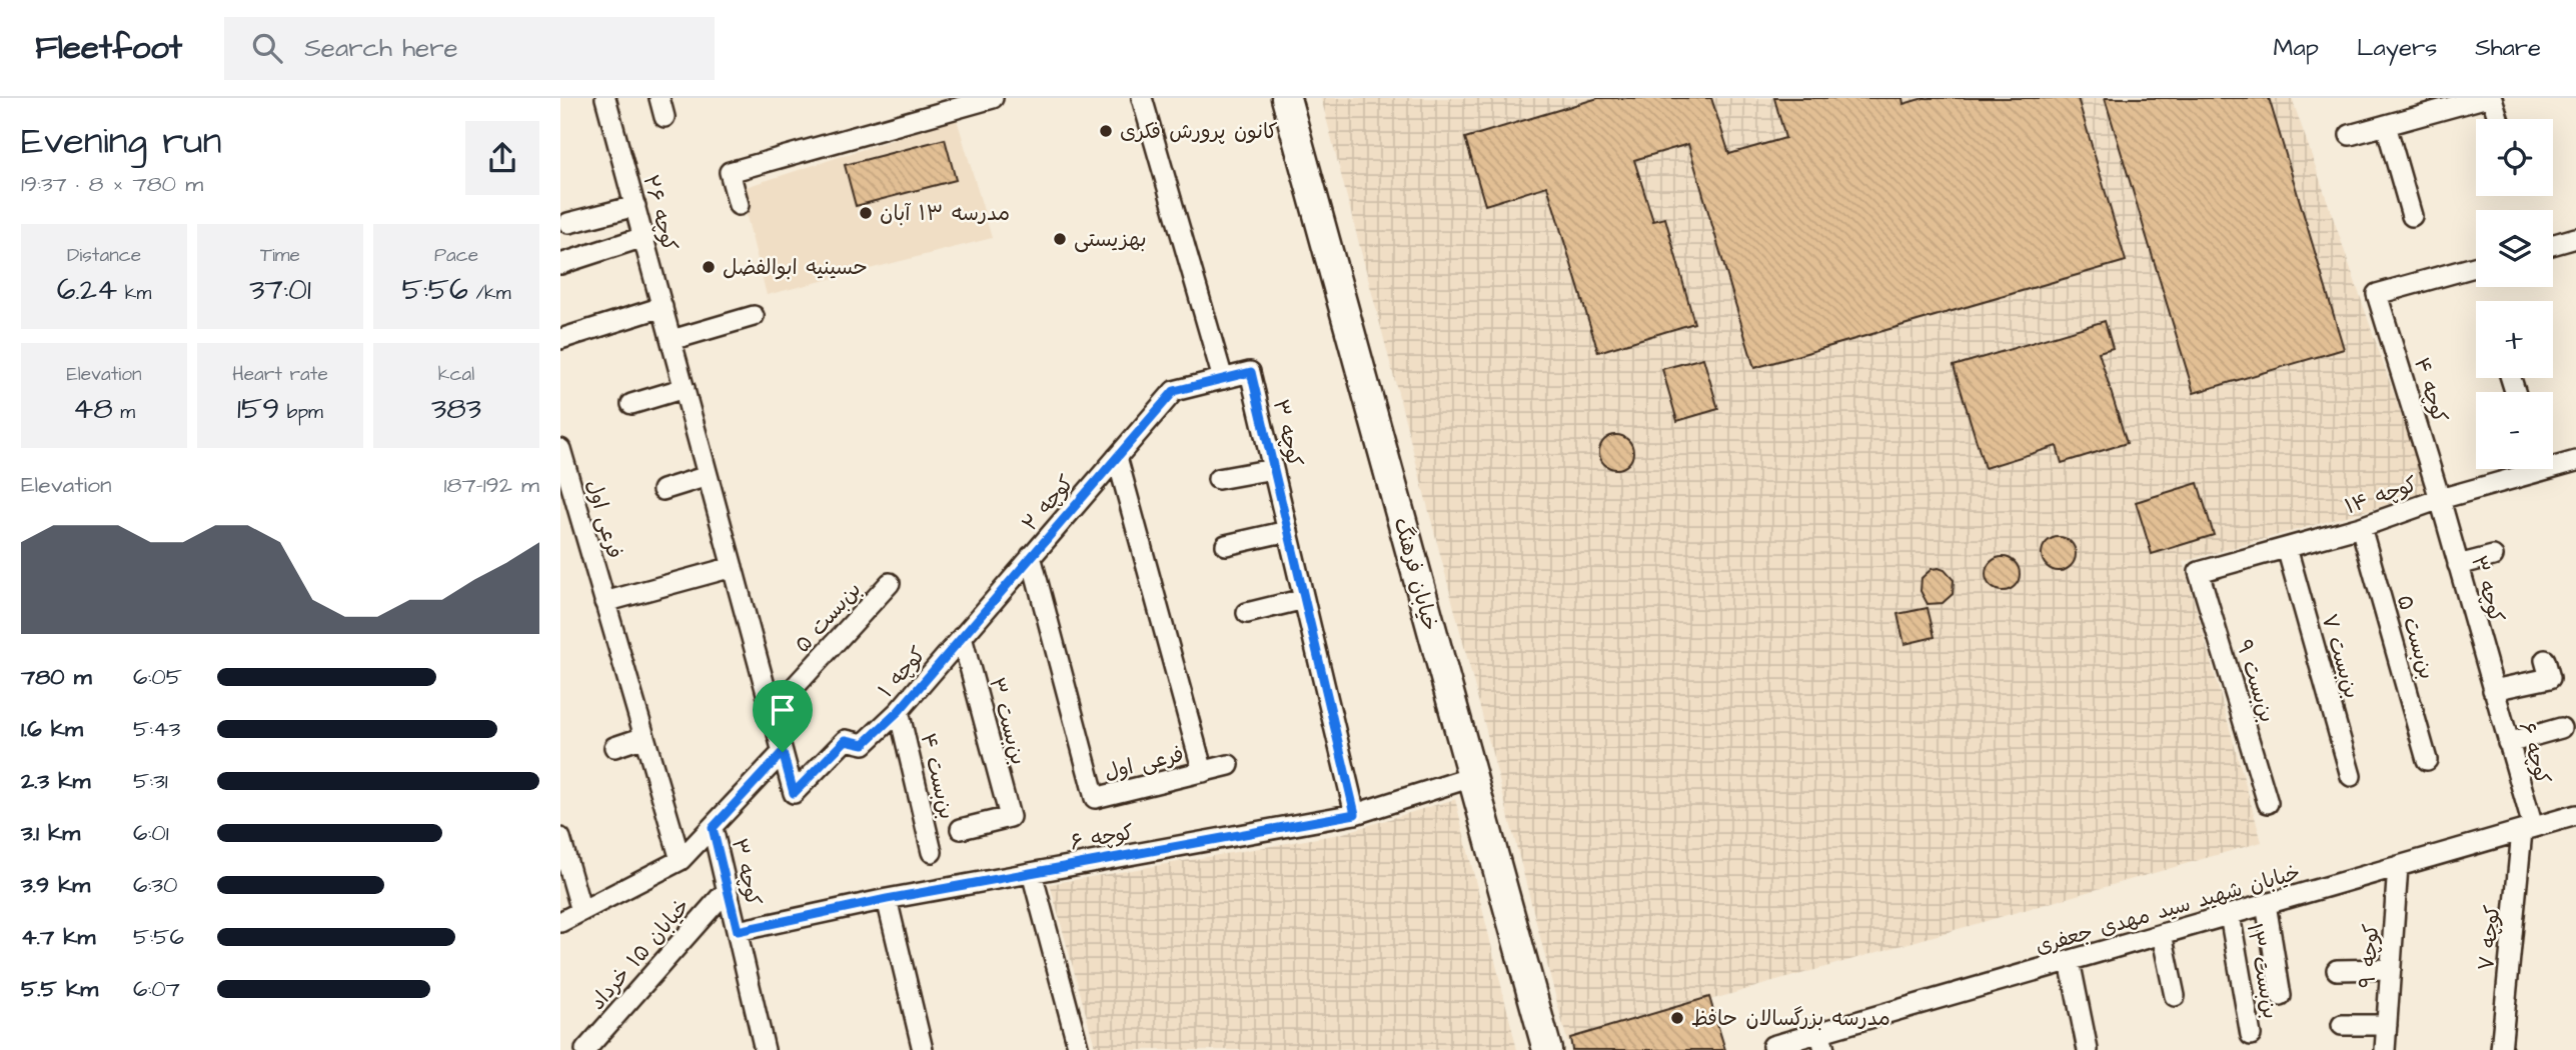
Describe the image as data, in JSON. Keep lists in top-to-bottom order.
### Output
{
  "streets": {
    "street": [
      "کوچه ۲۶",
      "کوچه ۴",
      "کوچه ۳",
      "کوچه ۱۴",
      "کوچه ۲",
      "فرعی اول",
      "خیابان فرهنگ",
      "بن‌بست ۵",
      "بن‌بست ۷",
      "کوچه ۱",
      "بن‌بست ۹",
      "بن‌بست ۳",
      "کوچه ۶",
      "بن‌بست ۴",
      "خیابان شهید سید مهدی جعفری",
      "کوچه ۷",
      "خیابان ۱۵ خرداد",
      "کوچه ۹",
      "بن‌بست ۱۳"
    ]
  },
  "crossings": [
    ["کوچه ۴", "کوچه ۳"],
    ["کوچه ۴", "کوچه ۱۴"],
    ["کوچه ۳", "کوچه ۱۴"],
    ["کوچه ۳", "کوچه ۲"],
    ["کوچه ۳", "کوچه ۶"],
    ["کوچه ۳", "خیابان ۱۵ خرداد"],
    ["کوچه ۱۴", "بن‌بست ۵"],
    ["کوچه ۱۴", "بن‌بست ۷"],
    ["کوچه ۱۴", "بن‌بست ۹"],
    ["کوچه ۲", "فرعی اول"],
    ["کوچه ۲", "کوچه ۱"],
    ["خیابان فرهنگ", "کوچه ۶"],
    ["کوچه ۱", "بن‌بست ۳"],
    ["کوچه ۱", "بن‌بست ۴"],
    ["کوچه ۶", "خیابان شهید سید مهدی جعفری"],
    ["کوچه ۶", "کوچه ۷"],
    ["خیابان شهید سید مهدی جعفری", "کوچه ۷"],
    ["خیابان شهید سید مهدی جعفری", "کوچه ۹"],
    ["خیابان شهید سید مهدی جعفری", "بن‌بست ۱۳"]
  ],
  "places": [
    "کانون پرورش فکری",
    "مدرسه ۱۳ آبان",
    "بهزیستی",
    "حسینیه ابوالفضل",
    "مدرسه بزرگسالان حافظ"
  ],
  "page": {
    "header": "Fleetfoot",
    "search": "Search here",
    "nav": ["Map", "Layers", "Share"],
    "heading": ["Evening run", "19:37 · 8 × 780 m"],
    "map_buttons": ["+", "−"],
    "stats": [
      ["Distance", "6.24 km"],
      ["Time", "37:01"],
      ["Pace", "5:56 /km"],
      ["Elevation", "48 m"],
      ["Heart rate", "159 bpm"],
      ["kcal", "383"]
    ],
    "chart": ["Elevation", "187–192 m"],
    "list": [
      {
        "name": "780 m",
        "note": "6:05"
      },
      {
        "name": "1.6 km",
        "note": "5:43"
      },
      {
        "name": "2.3 km",
        "note": "5:31"
      },
      {
        "name": "3.1 km",
        "note": "6:01"
      },
      {
        "name": "3.9 km",
        "note": "6:30"
      },
      {
        "name": "4.7 km",
        "note": "5:56"
      },
      {
        "name": "5.5 km",
        "note": "6:07"
      }
    ]
  }
}
